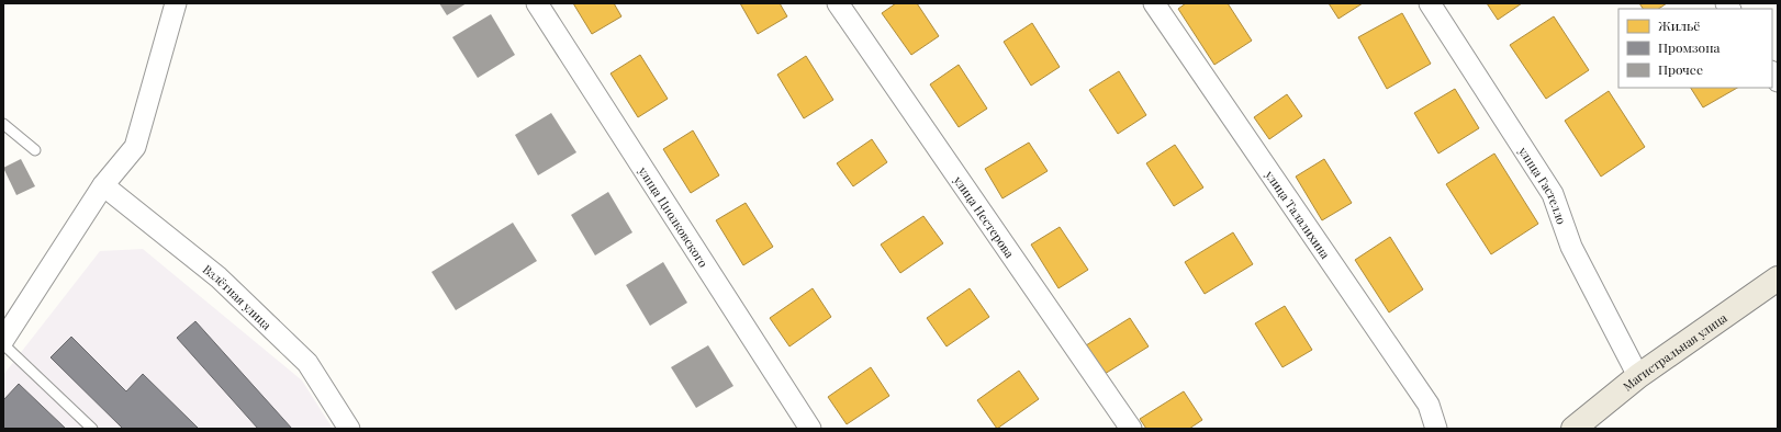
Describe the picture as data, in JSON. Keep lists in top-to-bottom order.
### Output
{
  "streets": {
    "main road": ["Магистральная улица"],
    "street": [
      "улица Гастелло",
      "улица Талалихина",
      "улица Циолковского",
      "улица Нестерова",
      "Взлётная улица"
    ]
  },
  "crossings": [
    ["улица Гастелло", "Магистральная улица"]
  ],
  "legend": ["Жильё", "Промзона", "Прочее"]
}
